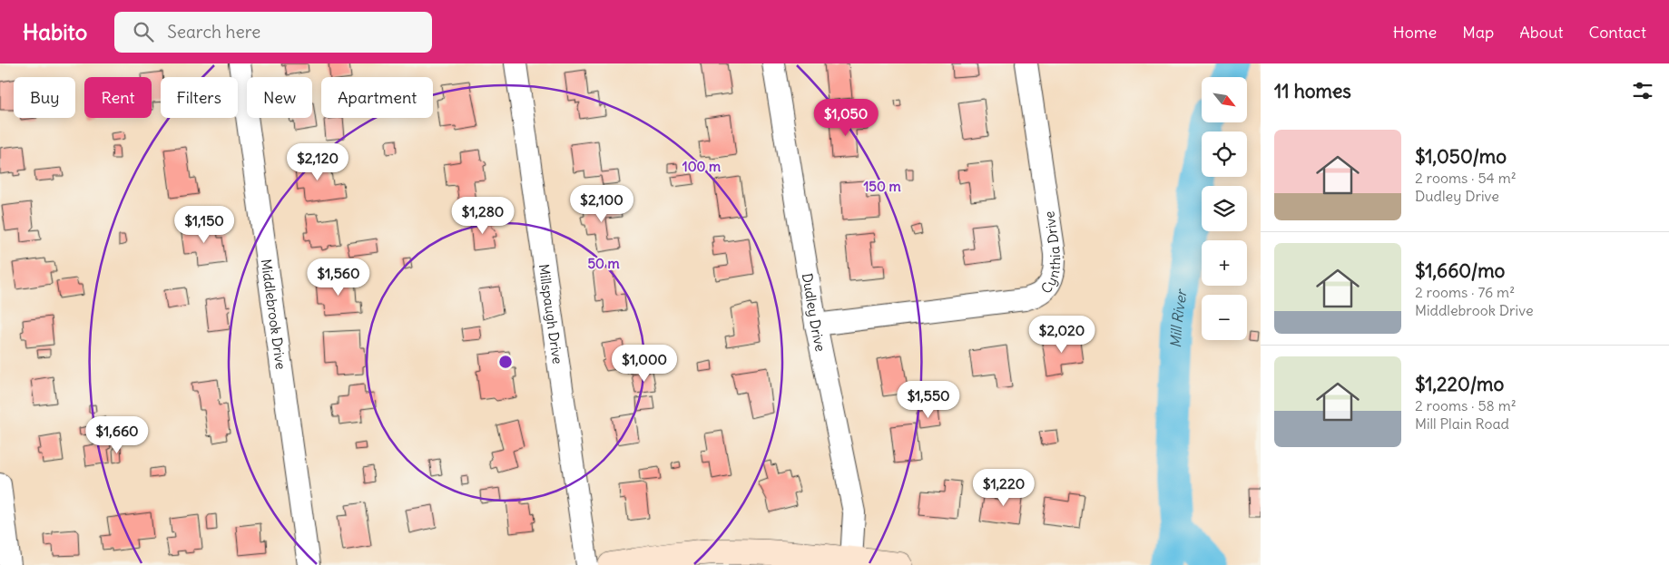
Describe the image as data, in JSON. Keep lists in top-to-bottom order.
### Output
{
  "streets": {
    "street": [
      "Cynthia Drive",
      "Dudley Drive",
      "Middlebrook Drive",
      "Millspaugh Drive"
    ]
  },
  "crossings": [
    ["Cynthia Drive", "Dudley Drive"]
  ],
  "water": ["Mill River"],
  "north": "bottom right",
  "page": {
    "header": "Habito",
    "search": "Search here",
    "nav": [
      "Home",
      "Map",
      "About",
      "Contact"
    ],
    "heading": "11 homes",
    "map_buttons": ["+", "−"],
    "chip": [
      "Buy",
      "Rent",
      "Filters",
      "New",
      "Apartment"
    ],
    "price": [
      "$1,050",
      "$2,120",
      "$2,100",
      "$1,280",
      "$1,150",
      "$1,560",
      "$2,020",
      "$1,000",
      "$1,550",
      "$1,660",
      "$1,220"
    ],
    "list": [
      {
        "name": "$1,050/mo",
        "note": "2 rooms · 54 m² · Dudley Drive"
      },
      {
        "name": "$1,660/mo",
        "note": "2 rooms · 76 m² · Middlebrook Drive"
      },
      {
        "name": "$1,220/mo",
        "note": "2 rooms · 58 m² · Mill Plain Road"
      }
    ]
  },
  "rings": ["100 m", "150 m", "50 m"]
}
